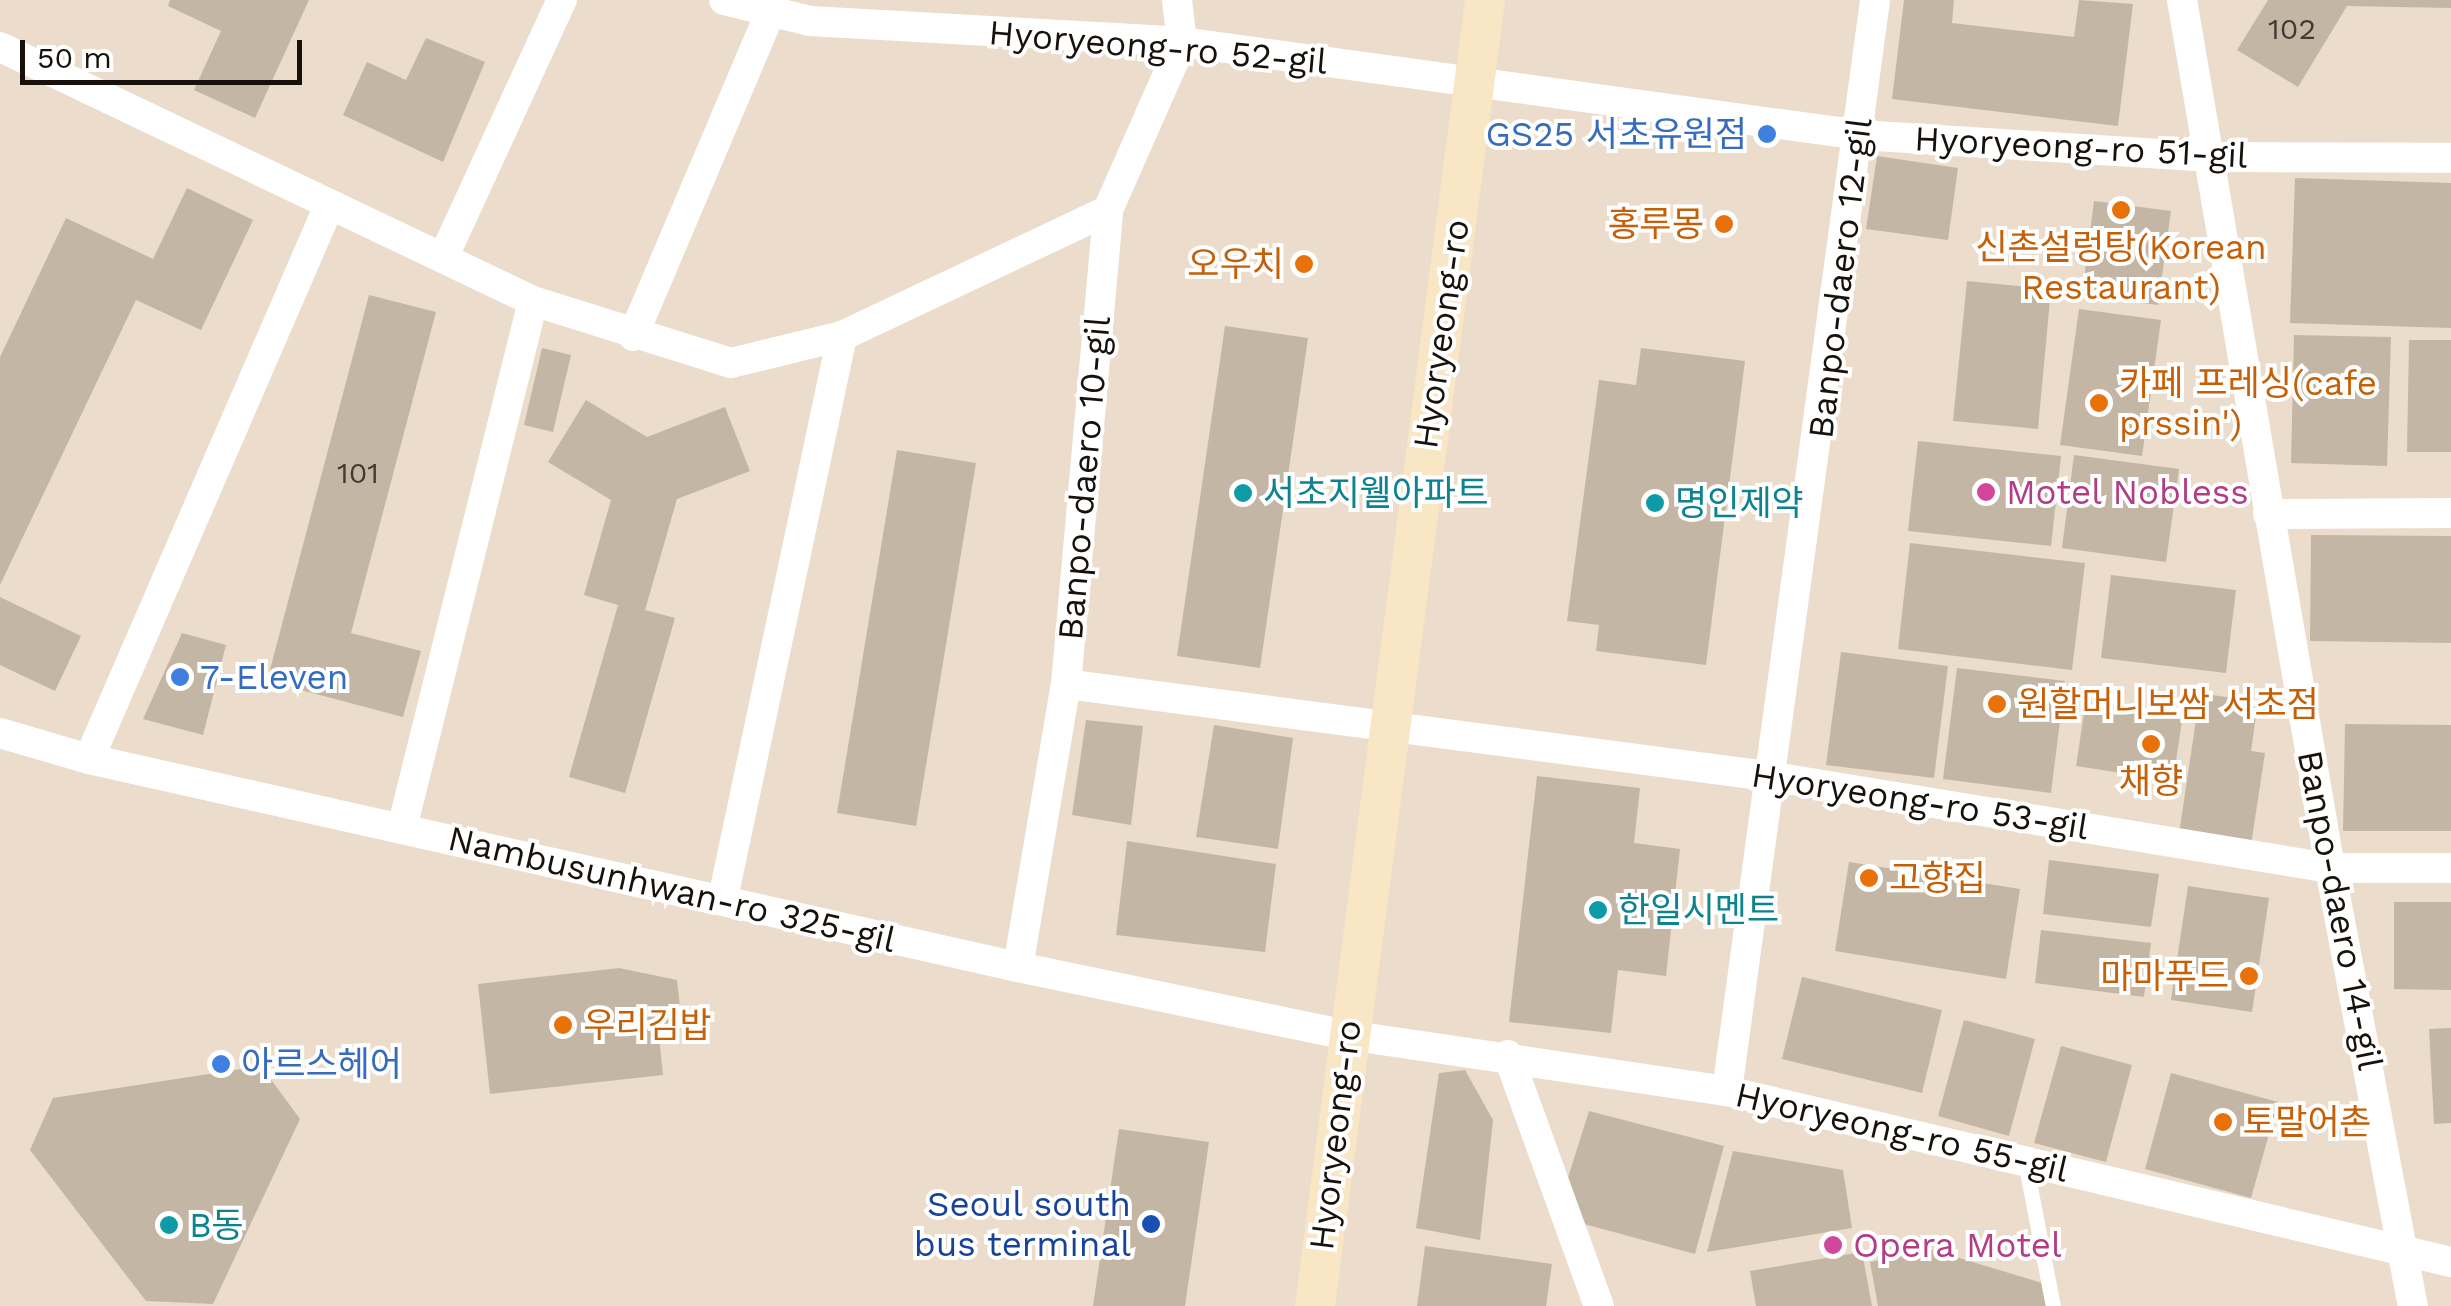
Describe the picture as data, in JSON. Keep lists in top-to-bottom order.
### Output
{
  "streets": {
    "main road": ["Hyoryeong-ro"],
    "street": [
      "Hyoryeong-ro 52-gil",
      "Hyoryeong-ro 51-gil",
      "Banpo-daero 12-gil",
      "Banpo-daero 10-gil",
      "Hyoryeong-ro 53-gil",
      "Nambusunhwan-ro 325-gil",
      "Banpo-daero 14-gil",
      "Hyoryeong-ro 55-gil"
    ]
  },
  "crossings": [
    ["Hyoryeong-ro 52-gil", "Hyoryeong-ro 51-gil"],
    ["Hyoryeong-ro 52-gil", "Hyoryeong-ro"],
    ["Hyoryeong-ro 52-gil", "Banpo-daero 10-gil"],
    ["Hyoryeong-ro 51-gil", "Banpo-daero 12-gil"],
    ["Hyoryeong-ro 51-gil", "Hyoryeong-ro"],
    ["Hyoryeong-ro 51-gil", "Banpo-daero 14-gil"],
    ["Banpo-daero 12-gil", "Hyoryeong-ro 53-gil"],
    ["Banpo-daero 12-gil", "Hyoryeong-ro 55-gil"],
    ["Hyoryeong-ro", "Hyoryeong-ro 53-gil"],
    ["Hyoryeong-ro", "Nambusunhwan-ro 325-gil"],
    ["Hyoryeong-ro", "Hyoryeong-ro 55-gil"],
    ["Banpo-daero 10-gil", "Nambusunhwan-ro 325-gil"],
    ["Hyoryeong-ro 53-gil", "Banpo-daero 14-gil"],
    ["Nambusunhwan-ro 325-gil", "Hyoryeong-ro 55-gil"],
    ["Banpo-daero 14-gil", "Hyoryeong-ro 55-gil"]
  ],
  "places": [
    "GS25 서초유원점",
    "신촌설렁탕(Korean Restaurant)",
    "홍루몽",
    "오우치",
    "카페 프레싱(cafe prssin')",
    "Motel Nobless",
    "서초지웰아파트",
    "명인제약",
    "7-Eleven",
    "원할머니보쌈 서초점",
    "채향",
    "고향집",
    "한일시멘트",
    "마마푸드",
    "우리김밥",
    "아르스헤어",
    "토말어촌",
    "Seoul south bus terminal",
    "B동",
    "Opera Motel"
  ],
  "house_numbers": ["102", "101"],
  "scale_bar": "50 m"
}
